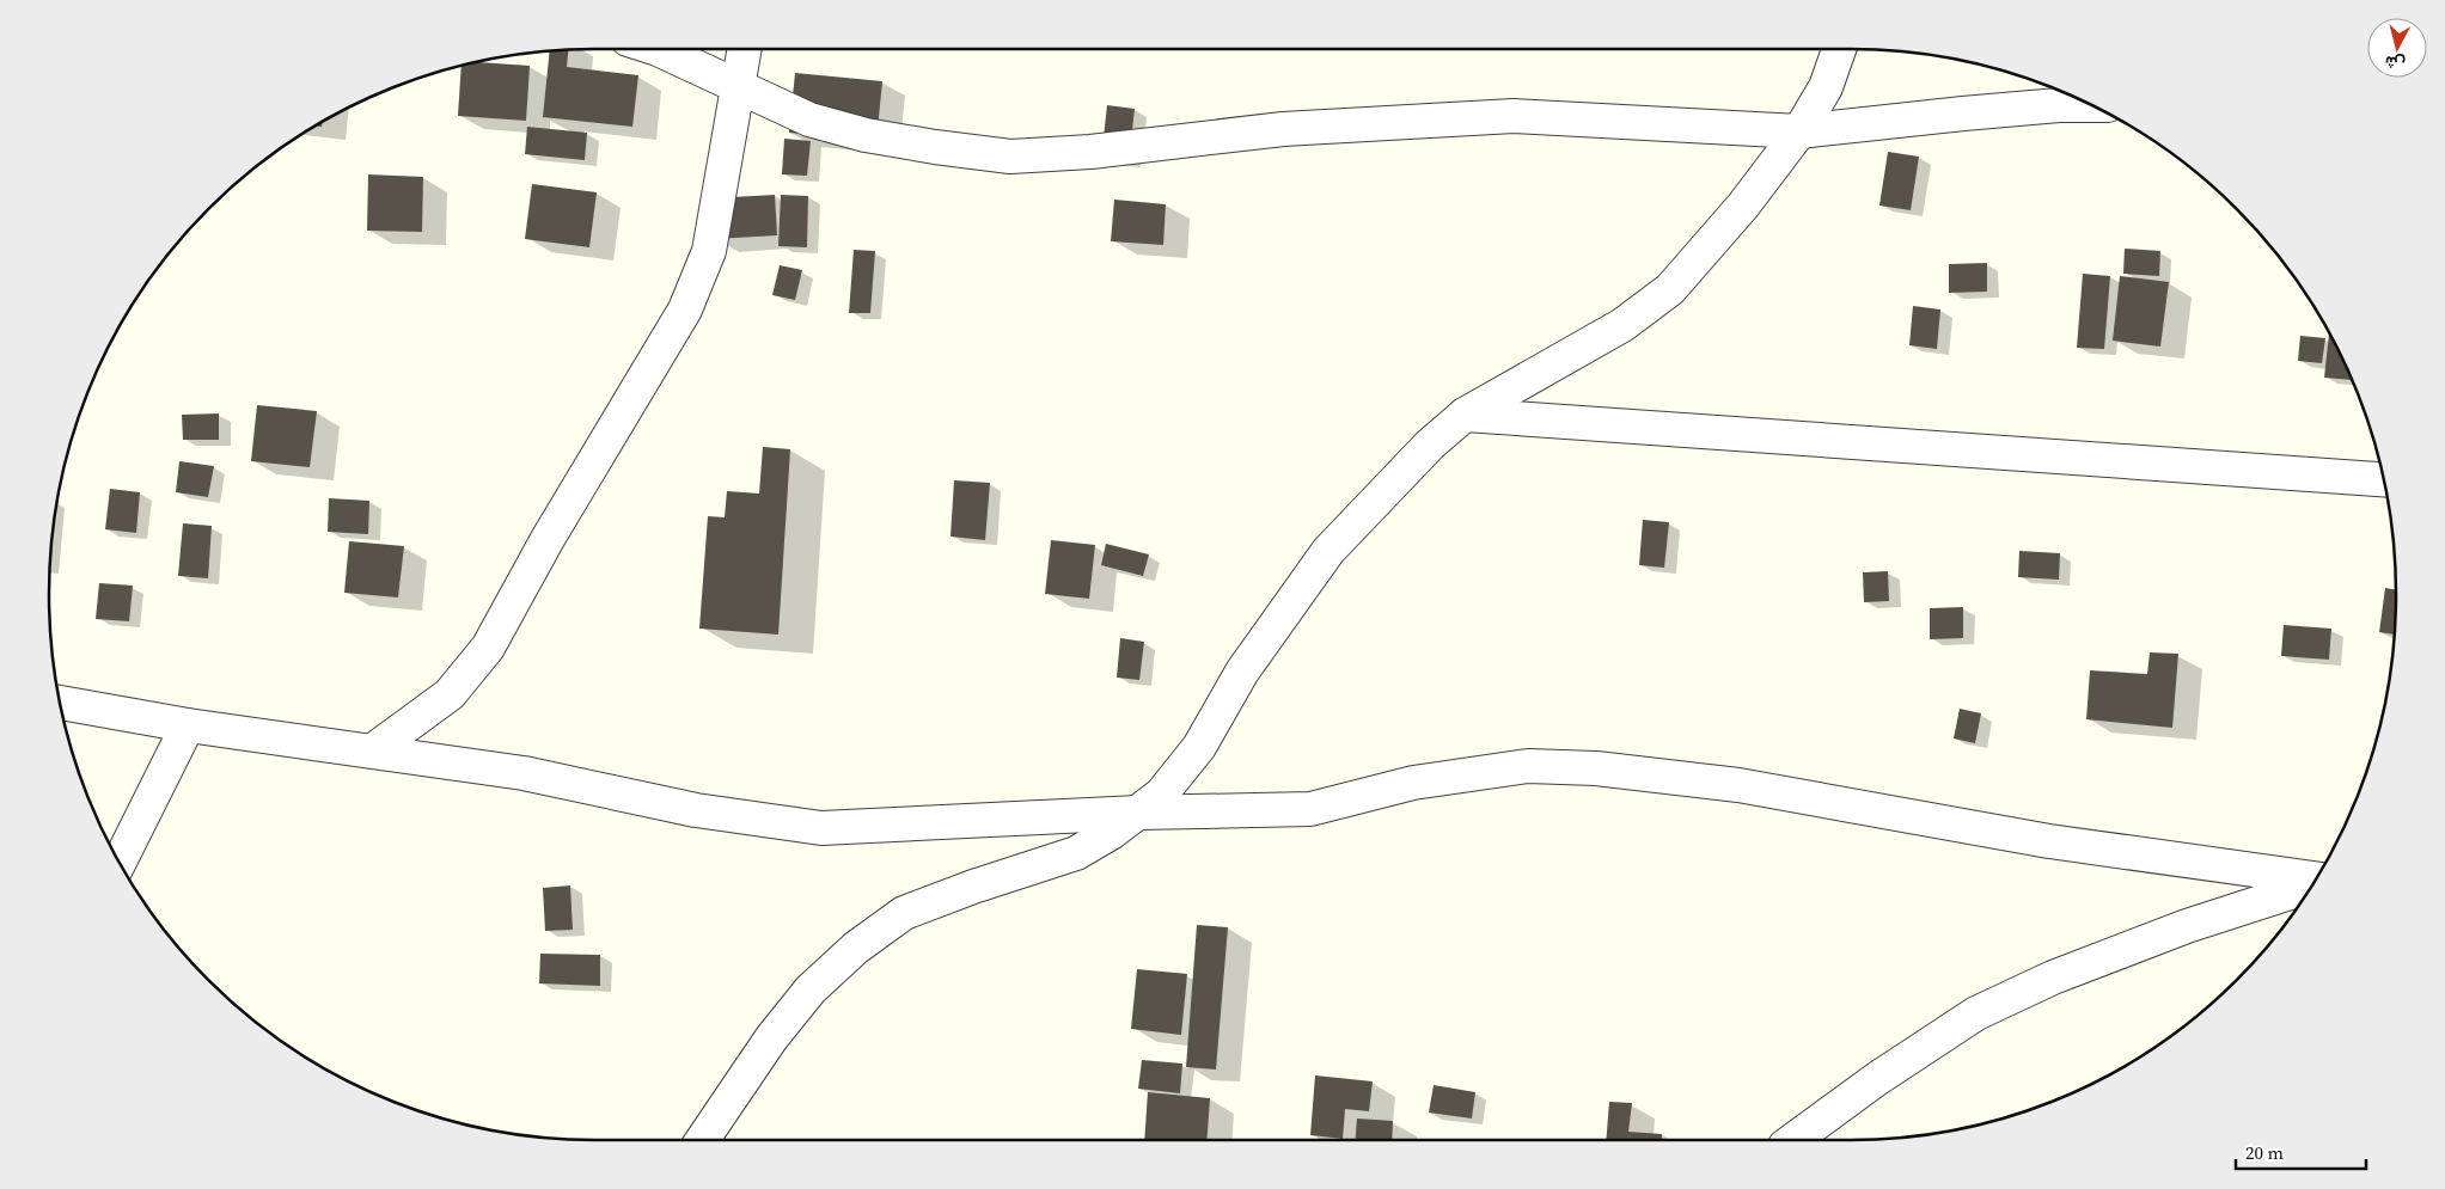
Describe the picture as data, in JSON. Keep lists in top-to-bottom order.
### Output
{
  "scale_bar": "20 m",
  "north": "bottom"
}
